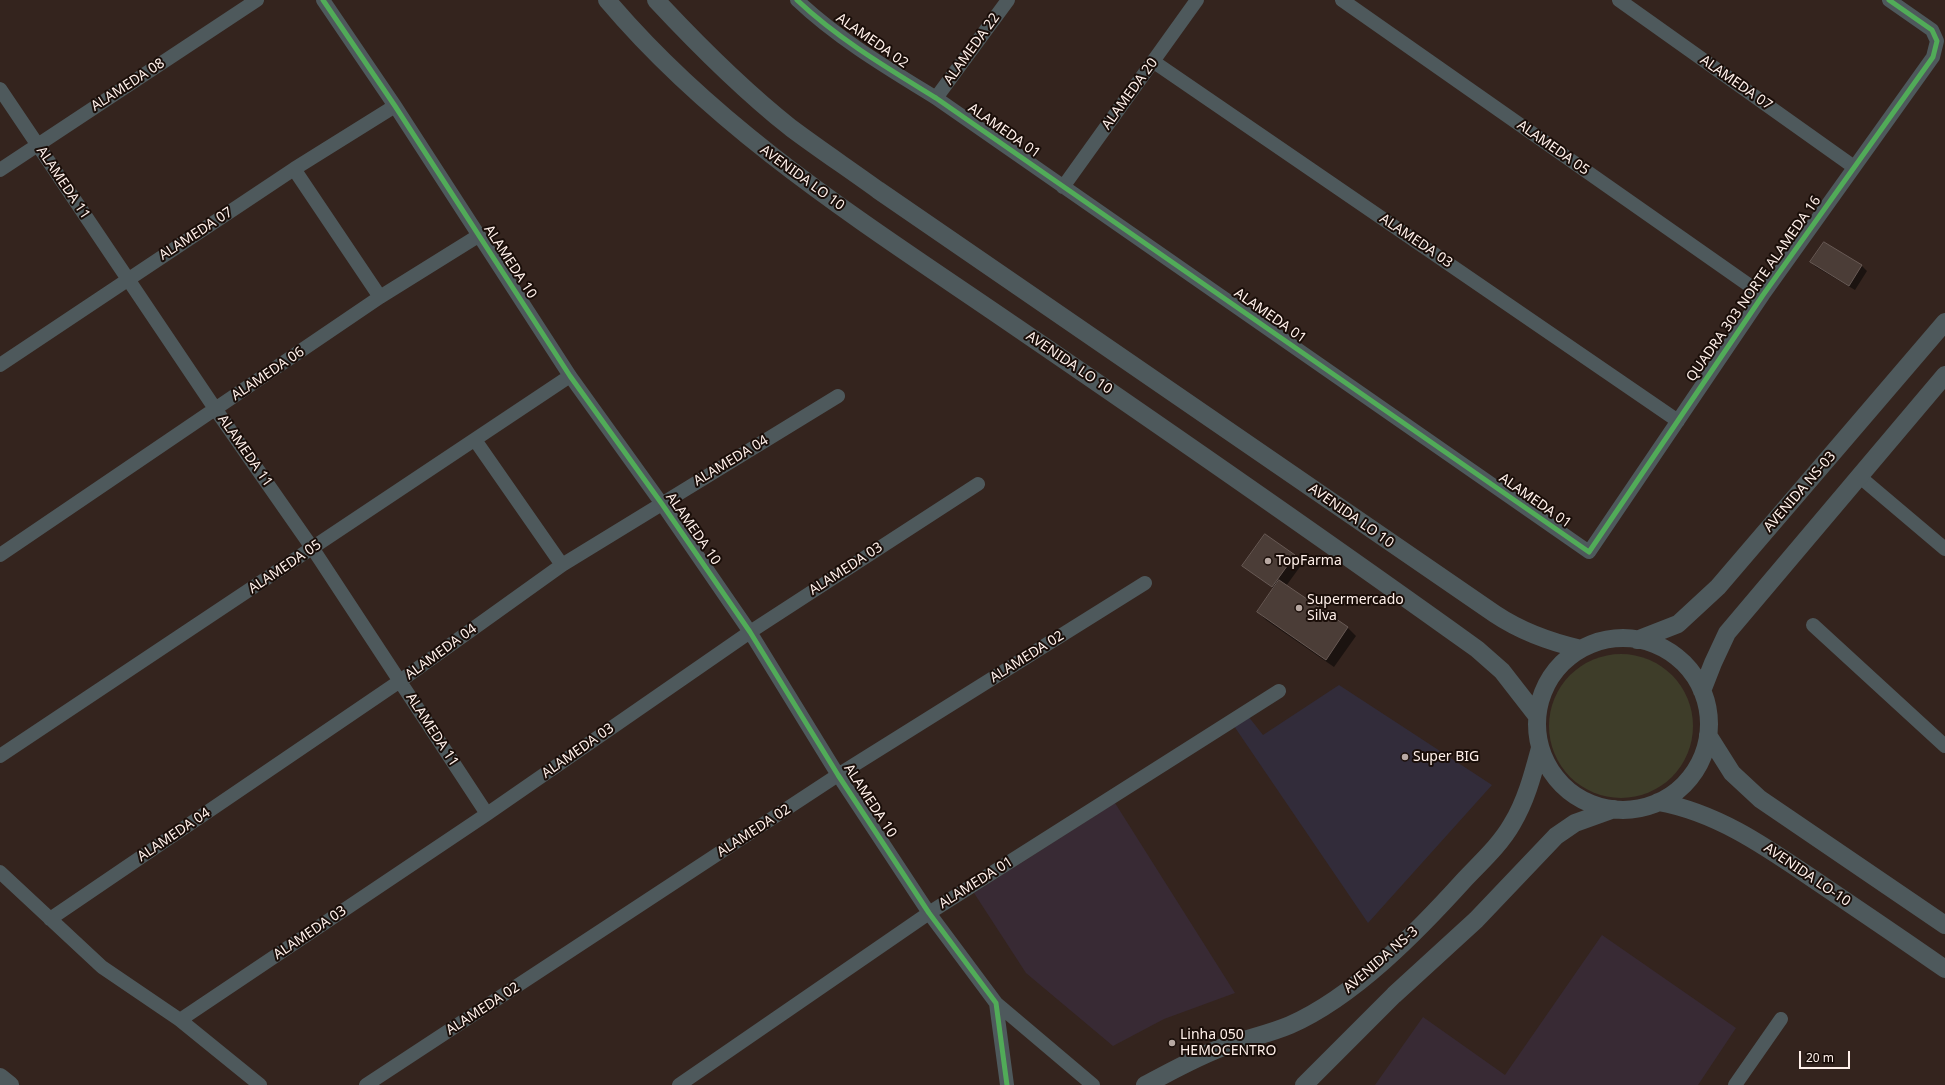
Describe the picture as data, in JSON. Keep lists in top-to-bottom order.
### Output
{
  "streets": {
    "street": [
      "ALAMEDA 02",
      "ALAMEDA 22",
      "ALAMEDA 07",
      "ALAMEDA 08",
      "ALAMEDA 20",
      "ALAMEDA 01",
      "ALAMEDA 05",
      "AVENIDA LO 10",
      "ALAMEDA 11",
      "ALAMEDA 03",
      "ALAMEDA 10",
      "QUADRA 303 NORTE ALAMEDA 16",
      "ALAMEDA 06",
      "ALAMEDA 04",
      "AVENIDA NS-03",
      "AVENIDA LO-10",
      "AVENIDA NS-3"
    ]
  },
  "crossings": [
    ["ALAMEDA 02", "ALAMEDA 22"],
    ["ALAMEDA 02", "ALAMEDA 01"],
    ["ALAMEDA 02", "ALAMEDA 10"],
    ["ALAMEDA 22", "ALAMEDA 01"],
    ["ALAMEDA 07", "ALAMEDA 11"],
    ["ALAMEDA 07", "ALAMEDA 10"],
    ["ALAMEDA 07", "QUADRA 303 NORTE ALAMEDA 16"],
    ["ALAMEDA 08", "ALAMEDA 11"],
    ["ALAMEDA 20", "ALAMEDA 01"],
    ["ALAMEDA 20", "ALAMEDA 03"],
    ["ALAMEDA 01", "ALAMEDA 10"],
    ["ALAMEDA 01", "QUADRA 303 NORTE ALAMEDA 16"],
    ["ALAMEDA 05", "ALAMEDA 11"],
    ["ALAMEDA 05", "ALAMEDA 10"],
    ["ALAMEDA 05", "QUADRA 303 NORTE ALAMEDA 16"],
    ["AVENIDA LO 10", "AVENIDA NS-3"],
    ["ALAMEDA 11", "ALAMEDA 03"],
    ["ALAMEDA 11", "ALAMEDA 06"],
    ["ALAMEDA 11", "ALAMEDA 04"],
    ["ALAMEDA 03", "ALAMEDA 10"],
    ["ALAMEDA 03", "QUADRA 303 NORTE ALAMEDA 16"],
    ["ALAMEDA 10", "ALAMEDA 06"],
    ["ALAMEDA 10", "ALAMEDA 04"],
    ["AVENIDA NS-03", "AVENIDA NS-3"],
    ["AVENIDA LO-10", "AVENIDA NS-3"]
  ],
  "places": [
    "TopFarma",
    "Supermercado Silva",
    "Super BIG",
    "Linha 050 HEMOCENTRO"
  ],
  "scale_bar": "20 m"
}
